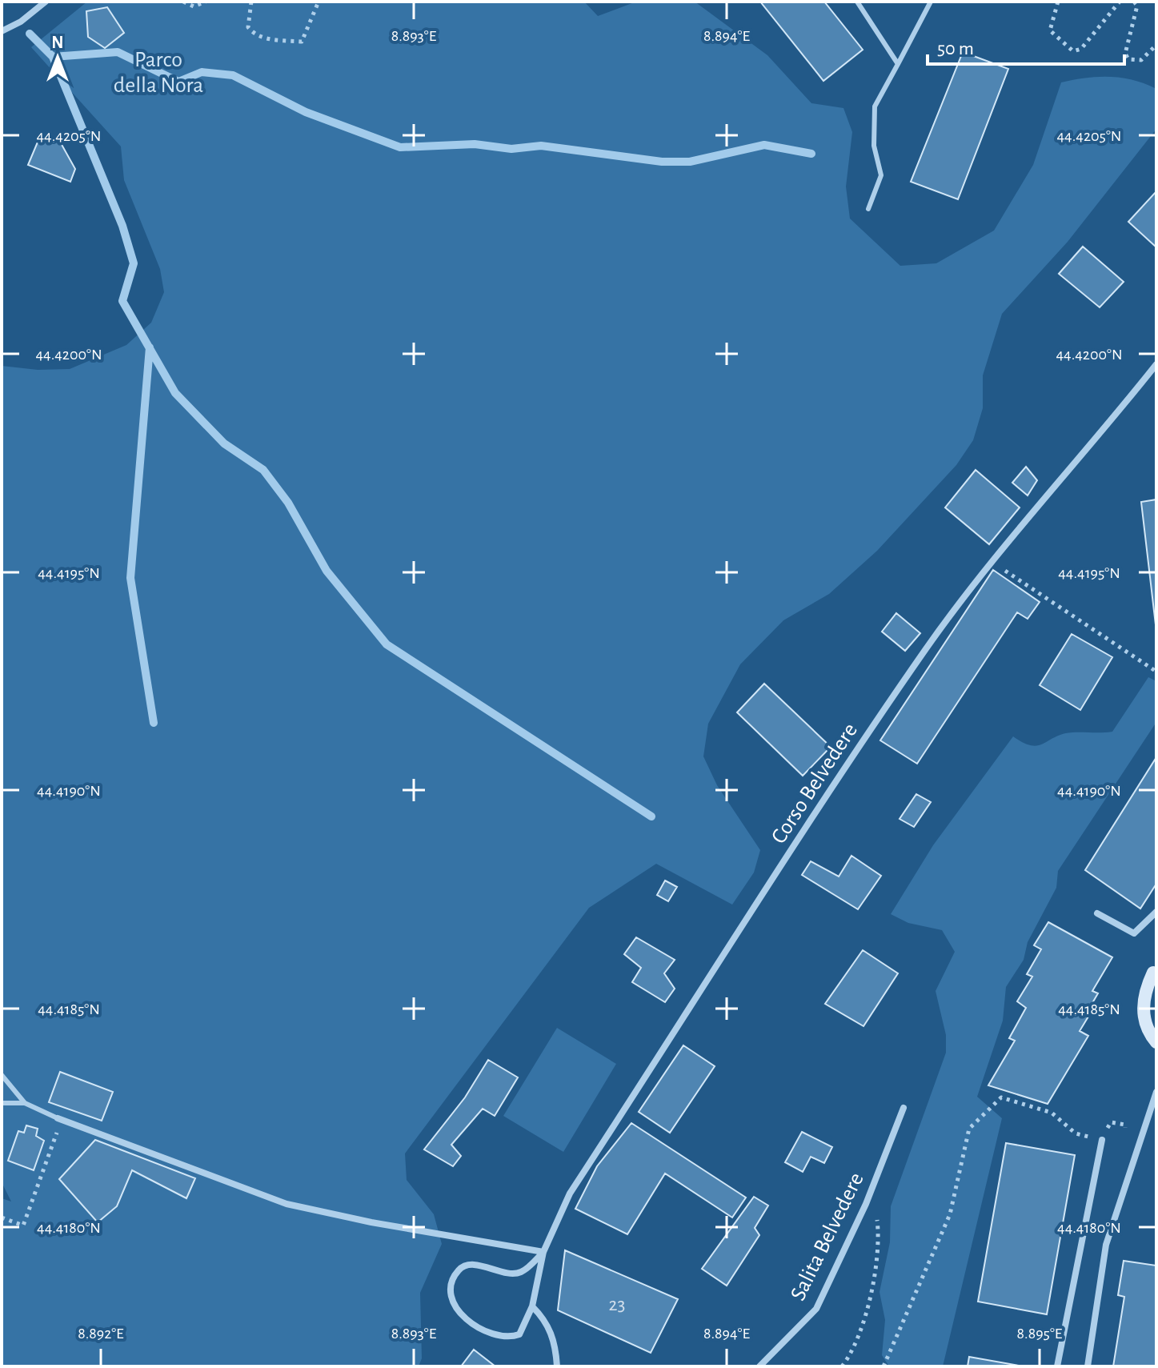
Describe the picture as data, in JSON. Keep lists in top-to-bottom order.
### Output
{
  "streets": {
    "street": ["Corso Belvedere", "Salita Belvedere"]
  },
  "parks": ["Parco della Nora"],
  "house_numbers": ["23"],
  "scale_bar": "50 m",
  "north": "top",
  "coordinates": [
    "8.893°E",
    "8.894°E",
    "44.4205°N",
    "44.4200°N",
    "44.4195°N",
    "44.4190°N",
    "44.4185°N",
    "44.4180°N",
    "8.892°E",
    "8.895°E"
  ]
}
